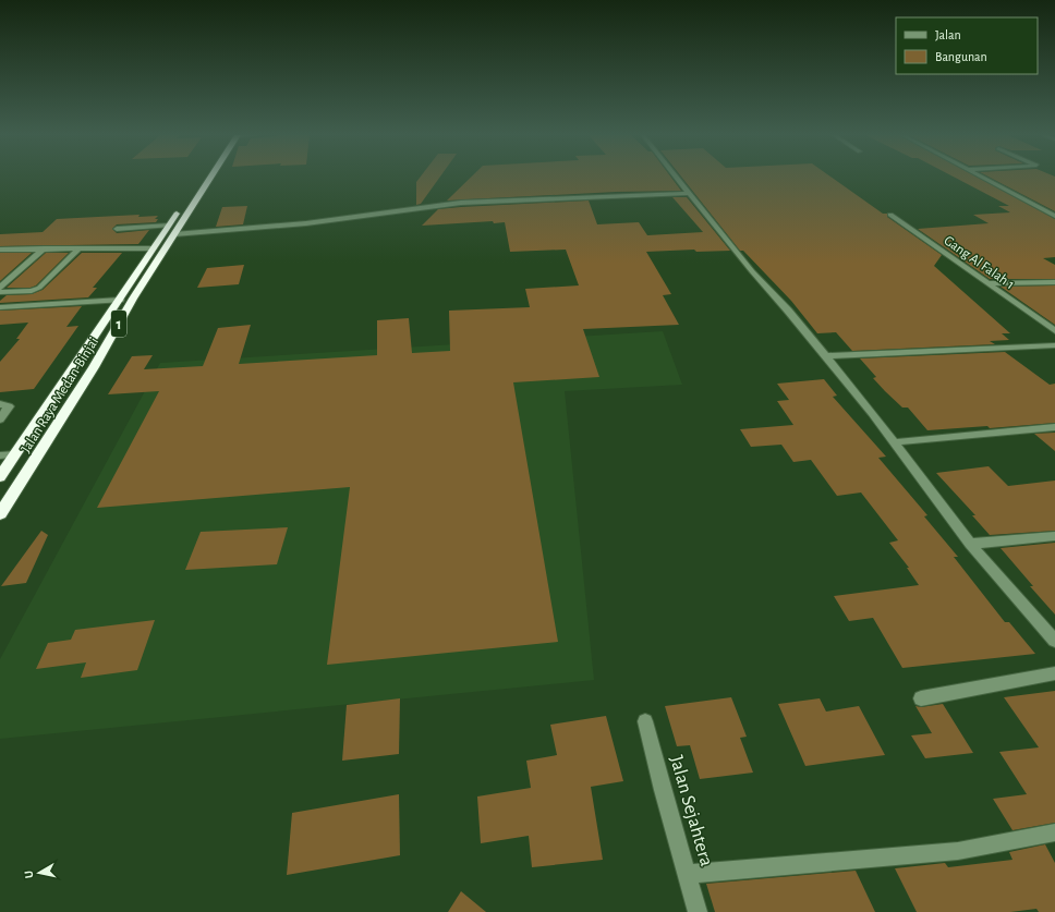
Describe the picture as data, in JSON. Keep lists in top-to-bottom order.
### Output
{
  "streets": {
    "highway": ["1", "Jalan Raya Medan-Binjai"],
    "street": ["Gang Al Falah 1", "Jalan Sejahtera"]
  },
  "legend": ["Jalan", "Bangunan"],
  "north": "left"
}
